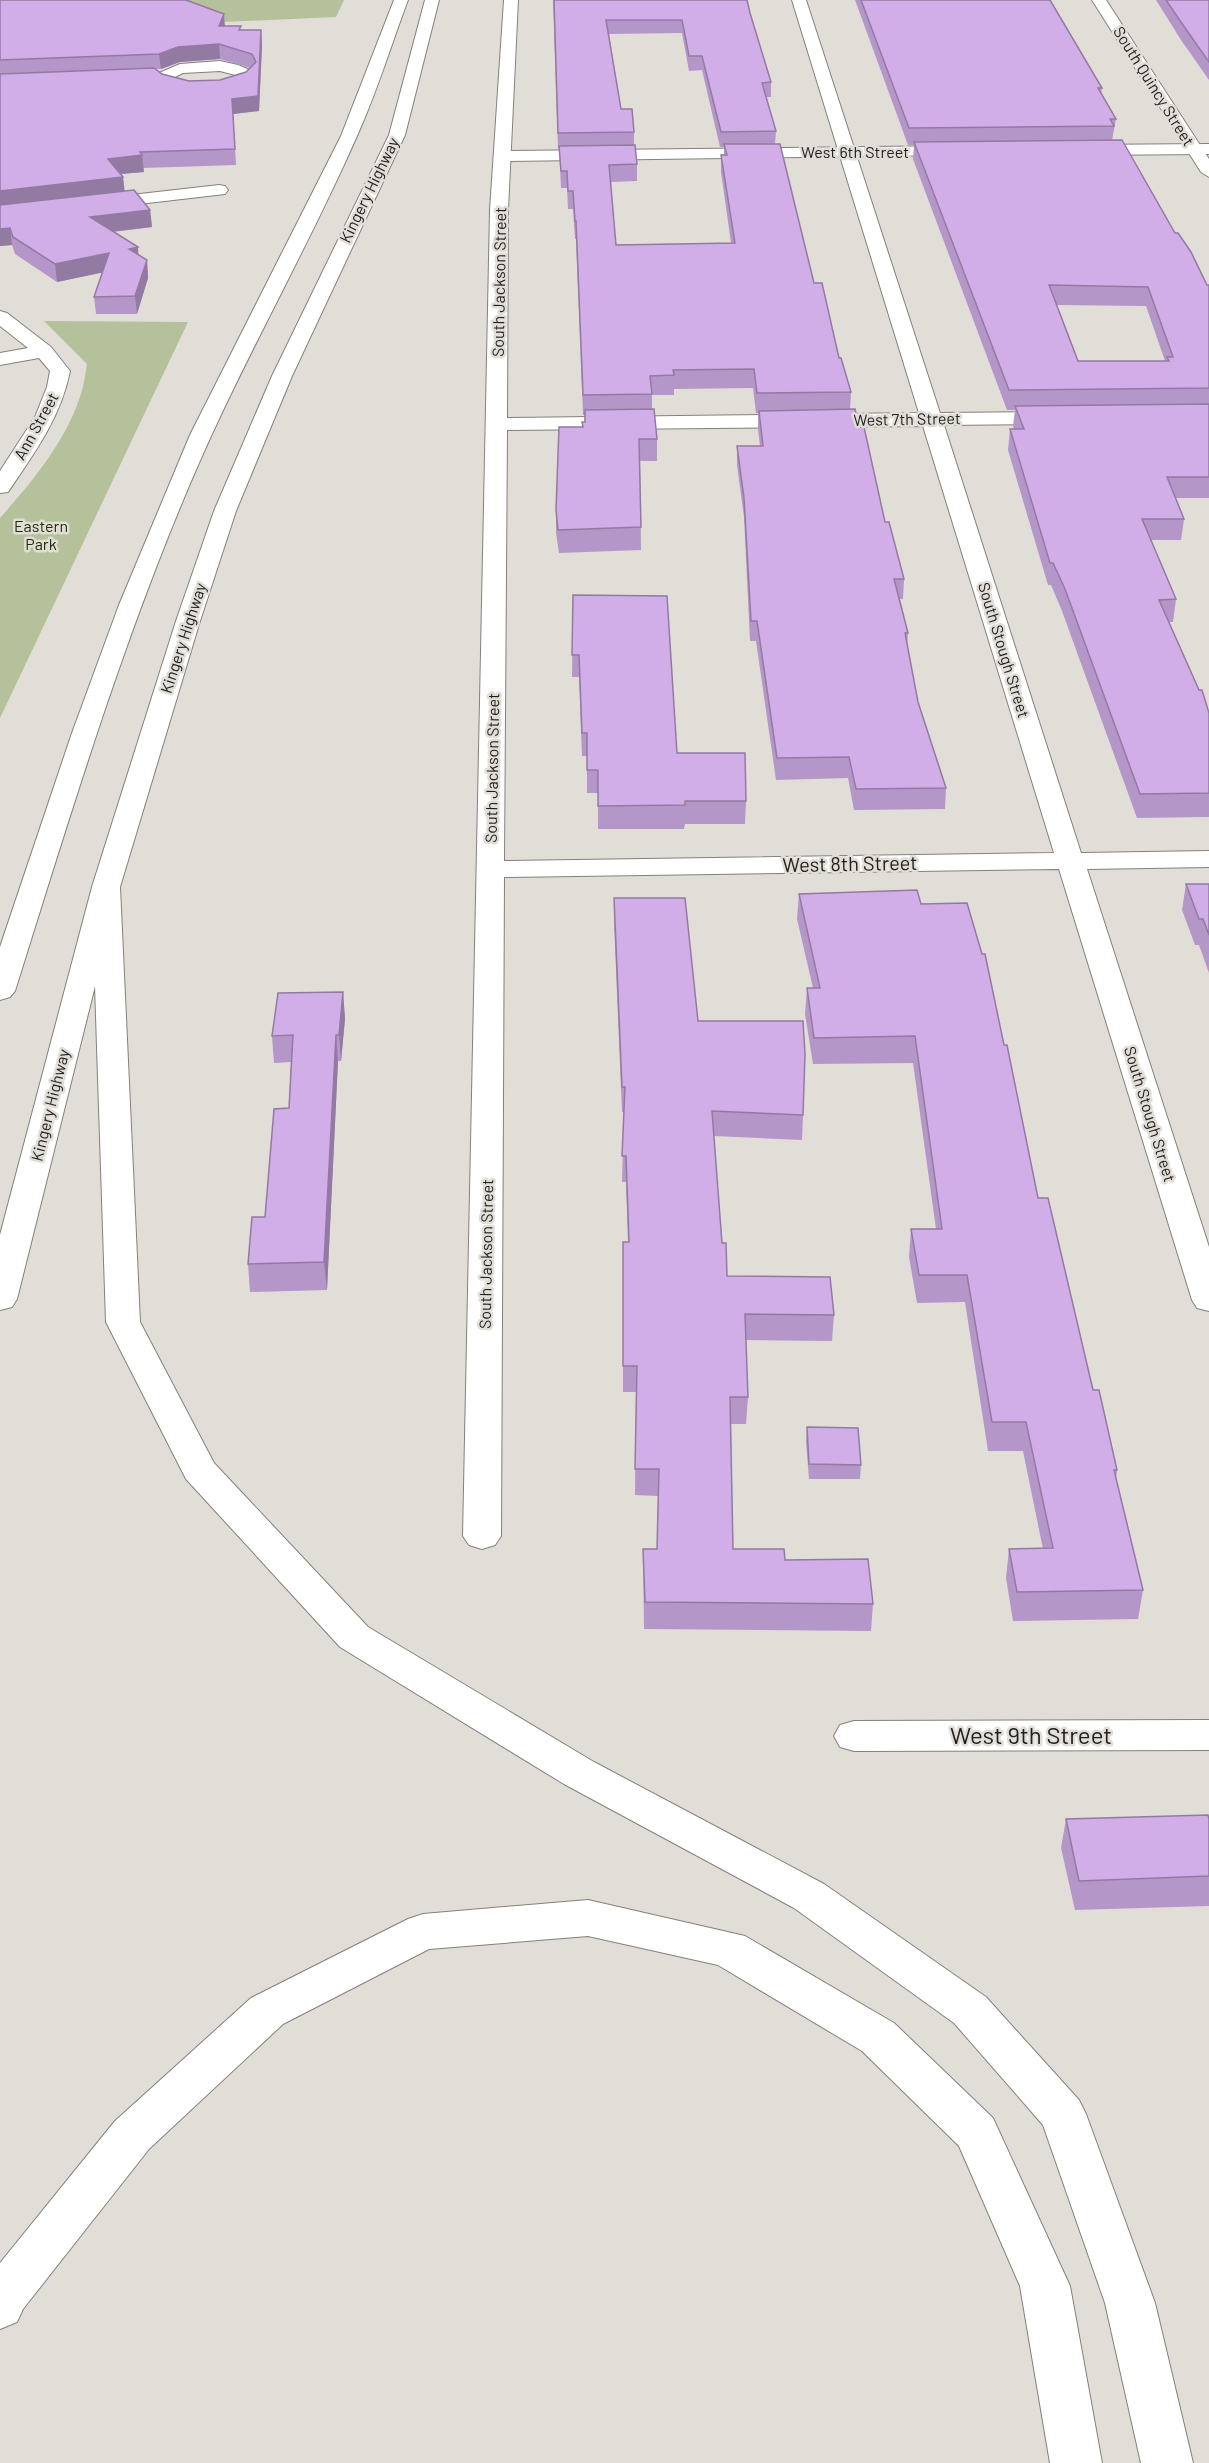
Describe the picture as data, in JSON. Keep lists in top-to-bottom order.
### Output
{
  "streets": {
    "main road": [
      "South Quincy Street",
      "West 6th Street",
      "Kingery Highway",
      "South Jackson Street",
      "West 7th Street",
      "Ann Street",
      "South Stough Street",
      "West 8th Street",
      "West 9th Street"
    ]
  },
  "crossings": [
    ["West 6th Street", "South Jackson Street"],
    ["West 6th Street", "South Stough Street"],
    ["South Jackson Street", "West 7th Street"],
    ["South Jackson Street", "West 8th Street"],
    ["West 7th Street", "South Stough Street"],
    ["South Stough Street", "West 8th Street"]
  ],
  "parks": ["Eastern Park"]
}
